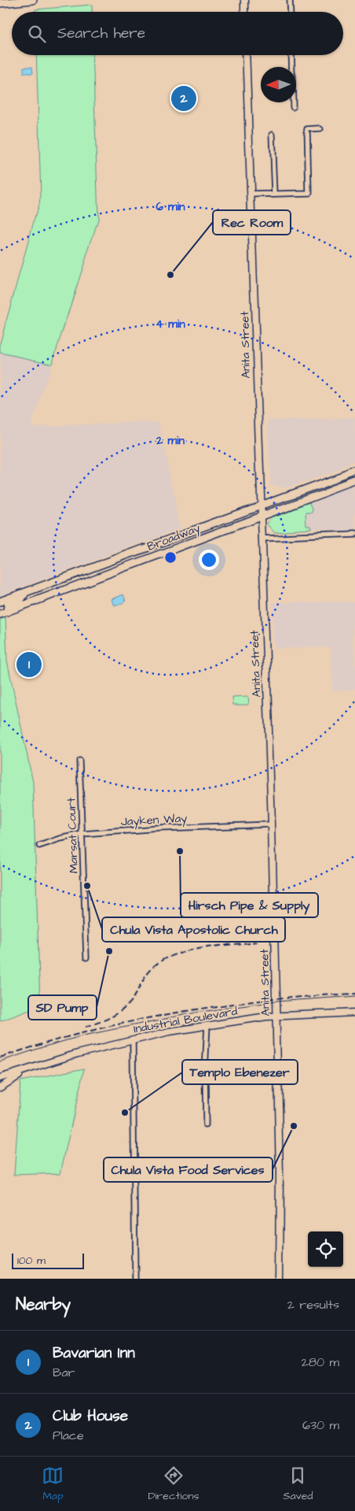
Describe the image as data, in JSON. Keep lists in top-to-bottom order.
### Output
{
  "streets": {
    "main road": ["Broadway"],
    "street": [
      "Anita Street",
      "Jayken Way",
      "Marsat Court",
      "Industrial Boulevard"
    ]
  },
  "crossings": [
    ["Anita Street", "Broadway"],
    ["Anita Street", "Jayken Way"],
    ["Anita Street", "Industrial Boulevard"],
    ["Jayken Way", "Marsat Court"]
  ],
  "places": [
    "Rec Room",
    "Hirsch Pipe & Supply",
    "Chula Vista Apostolic Church",
    "SD Pump",
    "Templo Ebenezer",
    "Chula Vista Food Services"
  ],
  "scale_bar": "100 m",
  "north": "left",
  "page": {
    "search": "Search here",
    "pins": ["2", "1"],
    "scale": "100 m",
    "heading": ["Nearby", "2 results"],
    "list": [
      {
        "mark": "1",
        "name": "Bavarian Inn",
        "note": "Bar",
        "value": "280 m"
      },
      {
        "mark": "2",
        "name": "Club House",
        "note": "Place",
        "value": "630 m"
      }
    ],
    "nav": ["Map", "Directions", "Saved"]
  },
  "rings": ["6 min", "4 min", "2 min"]
}
